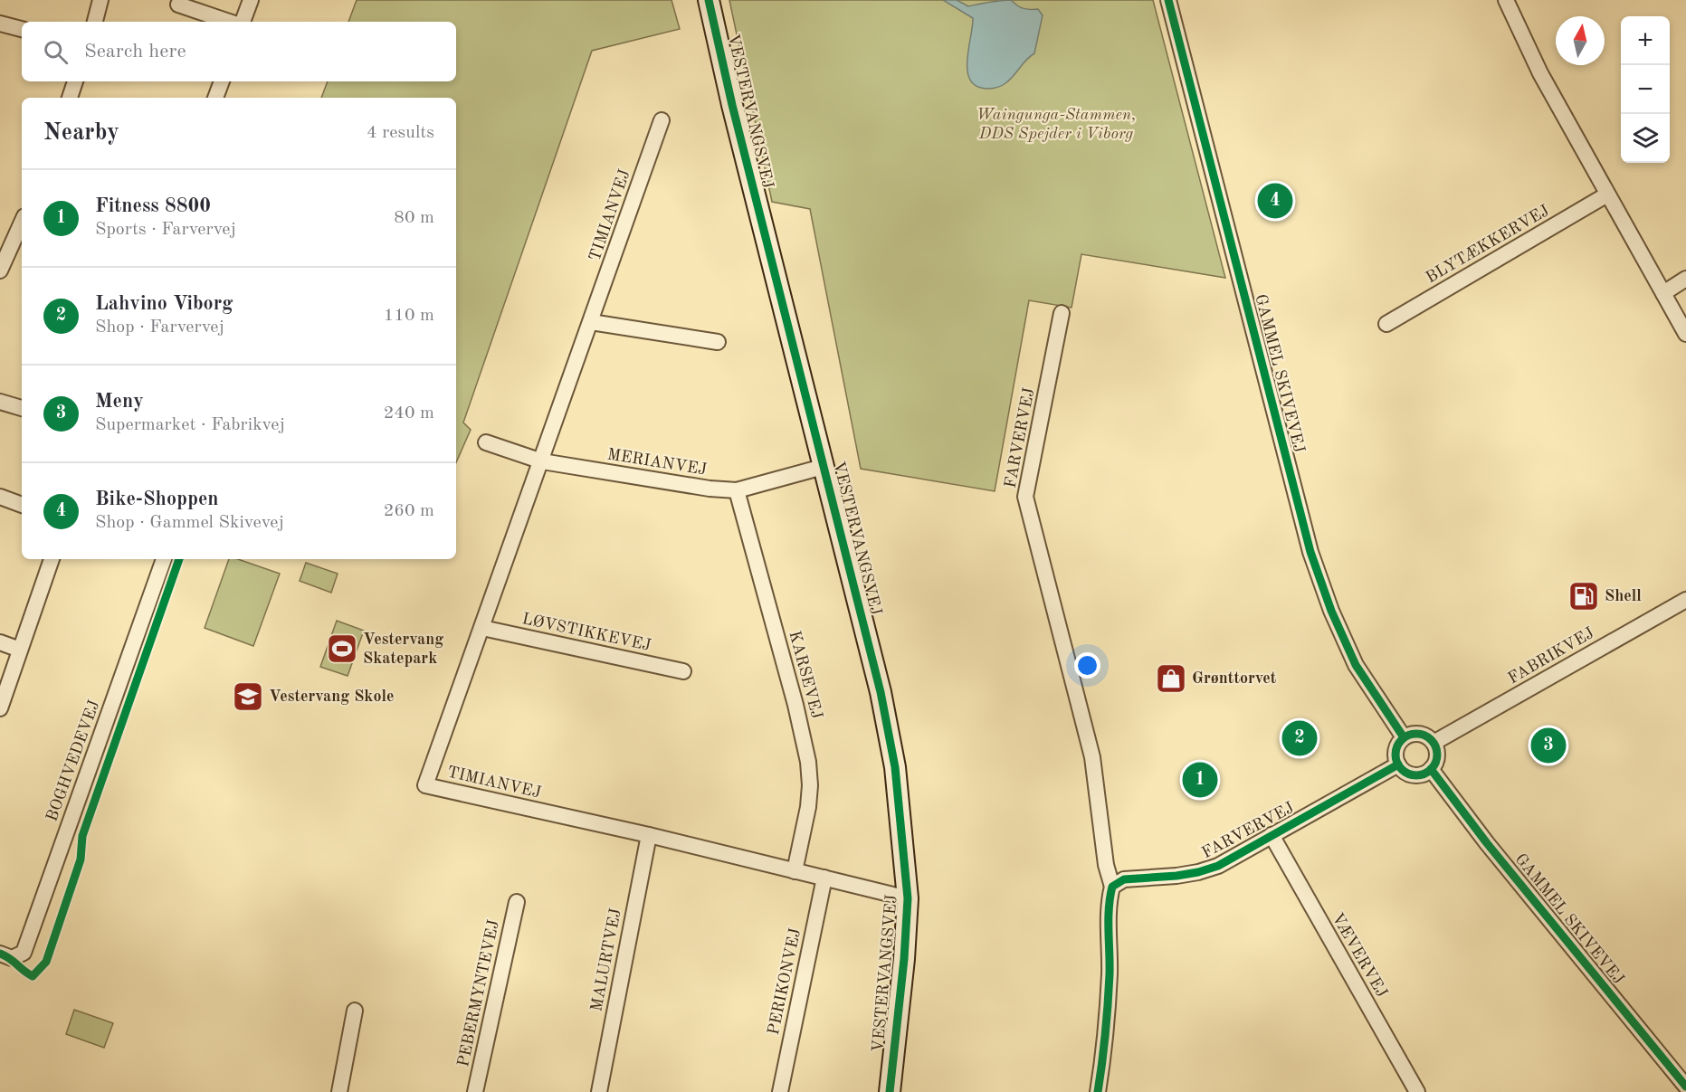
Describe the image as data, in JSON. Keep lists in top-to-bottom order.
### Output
{
  "streets": {
    "street": [
      "VESTERVANGSVEJ",
      "TIMIANVEJ",
      "BLYTÆKKERVEJ",
      "GAMMEL SKIVEVEJ",
      "FARVERVEJ",
      "MERIANVEJ",
      "LØVSTIKKEVEJ",
      "FABRIKVEJ",
      "KARSEVEJ",
      "BOGHVEDEVEJ",
      "VÆVERVEJ",
      "MALURTVEJ",
      "PERIKONVEJ",
      "PEBERMYNTEVEJ"
    ]
  },
  "crossings": [
    ["VESTERVANGSVEJ", "TIMIANVEJ"],
    ["VESTERVANGSVEJ", "MERIANVEJ"],
    ["TIMIANVEJ", "MERIANVEJ"],
    ["TIMIANVEJ", "LØVSTIKKEVEJ"],
    ["TIMIANVEJ", "KARSEVEJ"],
    ["TIMIANVEJ", "MALURTVEJ"],
    ["TIMIANVEJ", "PERIKONVEJ"],
    ["GAMMEL SKIVEVEJ", "FARVERVEJ"],
    ["GAMMEL SKIVEVEJ", "FABRIKVEJ"],
    ["FARVERVEJ", "FABRIKVEJ"],
    ["FARVERVEJ", "VÆVERVEJ"],
    ["MERIANVEJ", "KARSEVEJ"]
  ],
  "parks": ["Waingunga-Stammen, DDS Spejder i Viborg"],
  "places": {
    "fuel station": ["Shell"],
    "sports": ["Vestervang Skatepark"],
    "shop": ["Grønttorvet"],
    "school or university": ["Vestervang Skole"]
  },
  "north": "top",
  "page": {
    "map_buttons": ["+", "−"],
    "search": "Search here",
    "heading": ["Nearby", "4 results"],
    "list": [
      {
        "mark": "1",
        "name": "Fitness 8800",
        "note": "Sports · Farvervej",
        "value": "80 m"
      },
      {
        "mark": "2",
        "name": "Lahvino Viborg",
        "note": "Shop · Farvervej",
        "value": "110 m"
      },
      {
        "mark": "3",
        "name": "Meny",
        "note": "Supermarket · Fabrikvej",
        "value": "240 m"
      },
      {
        "mark": "4",
        "name": "Bike-Shoppen",
        "note": "Shop · Gammel Skivevej",
        "value": "260 m"
      }
    ],
    "pins": [
      "4",
      "2",
      "3",
      "1"
    ]
  }
}
